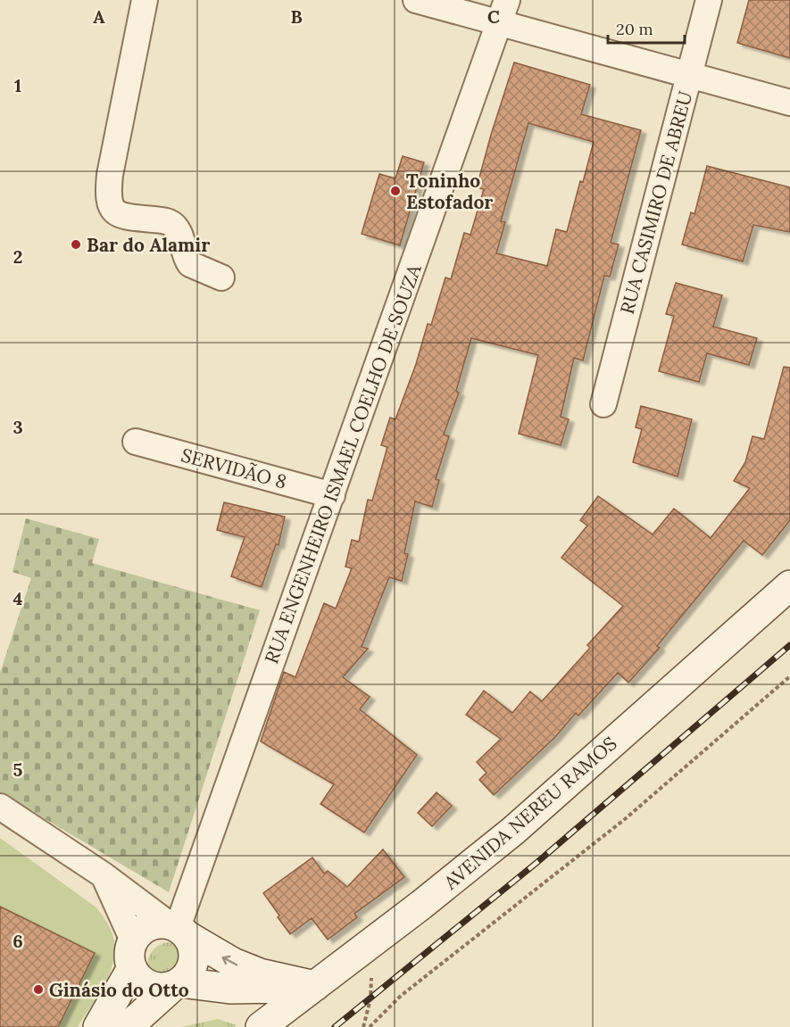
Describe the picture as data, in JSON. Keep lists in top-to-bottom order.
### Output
{
  "streets": {
    "main road": ["AVENIDA NEREU RAMOS"],
    "street": ["RUA CASIMIRO DE ABREU", "RUA ENGENHEIRO ISMAEL COELHO DE SOUZA", "SERVIDÃO 8"]
  },
  "crossings": [
    ["RUA ENGENHEIRO ISMAEL COELHO DE SOUZA", "SERVIDÃO 8"]
  ],
  "places": ["Toninho Estofador", "Bar do Alamir", "Ginásio do Otto"],
  "scale_bar": "20 m",
  "grid": {
    "columns": ["A", "B", "C"],
    "rows": [
      "1",
      "2",
      "3",
      "4",
      "5",
      "6"
    ]
  }
}
